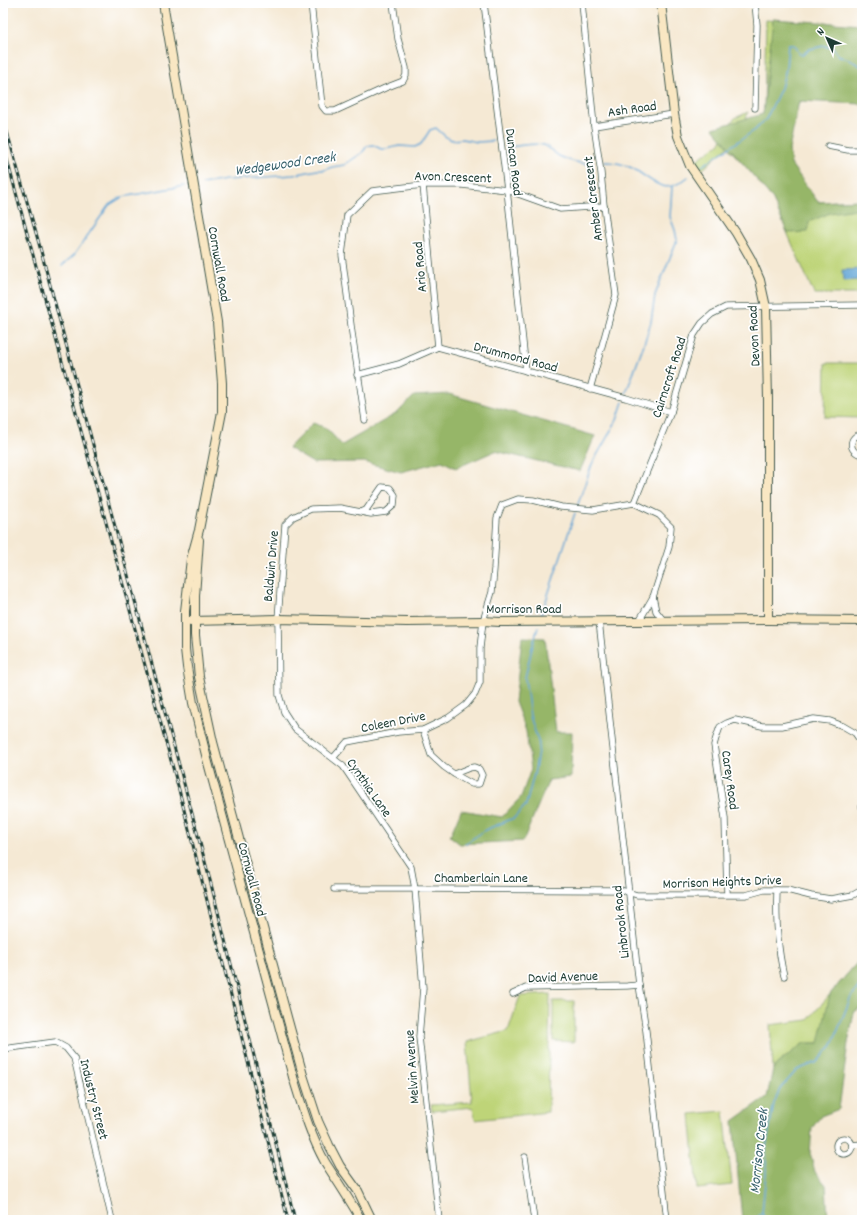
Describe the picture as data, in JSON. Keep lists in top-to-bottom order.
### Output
{
  "streets": {
    "main road": ["Cornwall Road", "Devon Road", "Morrison Road"],
    "street": [
      "Ash Road",
      "Duncan Road",
      "Avon Crescent",
      "Amber Crescent",
      "Ario Road",
      "Drummond Road",
      "Cairncroft Road",
      "Baldwin Drive",
      "Coleen Drive",
      "Carey Road",
      "Cynthia Lane",
      "Chamberlain Lane",
      "Morrison Heights Drive",
      "Linbrook Road",
      "David Avenue",
      "Melvin Avenue",
      "Industry Street"
    ]
  },
  "crossings": [
    ["Ash Road", "Amber Crescent"],
    ["Ash Road", "Devon Road"],
    ["Duncan Road", "Avon Crescent"],
    ["Duncan Road", "Drummond Road"],
    ["Avon Crescent", "Amber Crescent"],
    ["Avon Crescent", "Ario Road"],
    ["Amber Crescent", "Drummond Road"],
    ["Cornwall Road", "Morrison Road"],
    ["Ario Road", "Drummond Road"],
    ["Devon Road", "Cairncroft Road"],
    ["Devon Road", "Morrison Road"],
    ["Drummond Road", "Cairncroft Road"],
    ["Cairncroft Road", "Coleen Drive"],
    ["Baldwin Drive", "Morrison Road"],
    ["Baldwin Drive", "Cynthia Lane"],
    ["Morrison Road", "Coleen Drive"],
    ["Morrison Road", "Cynthia Lane"],
    ["Morrison Road", "Linbrook Road"],
    ["Coleen Drive", "Cynthia Lane"],
    ["Carey Road", "Morrison Heights Drive"],
    ["Cynthia Lane", "Chamberlain Lane"],
    ["Cynthia Lane", "Melvin Avenue"],
    ["Chamberlain Lane", "Morrison Heights Drive"],
    ["Chamberlain Lane", "Linbrook Road"],
    ["Chamberlain Lane", "Melvin Avenue"],
    ["Morrison Heights Drive", "Linbrook Road"],
    ["Linbrook Road", "David Avenue"]
  ],
  "water": ["Wedgewood Creek", "Morrison Creek"],
  "north": "top left"
}
